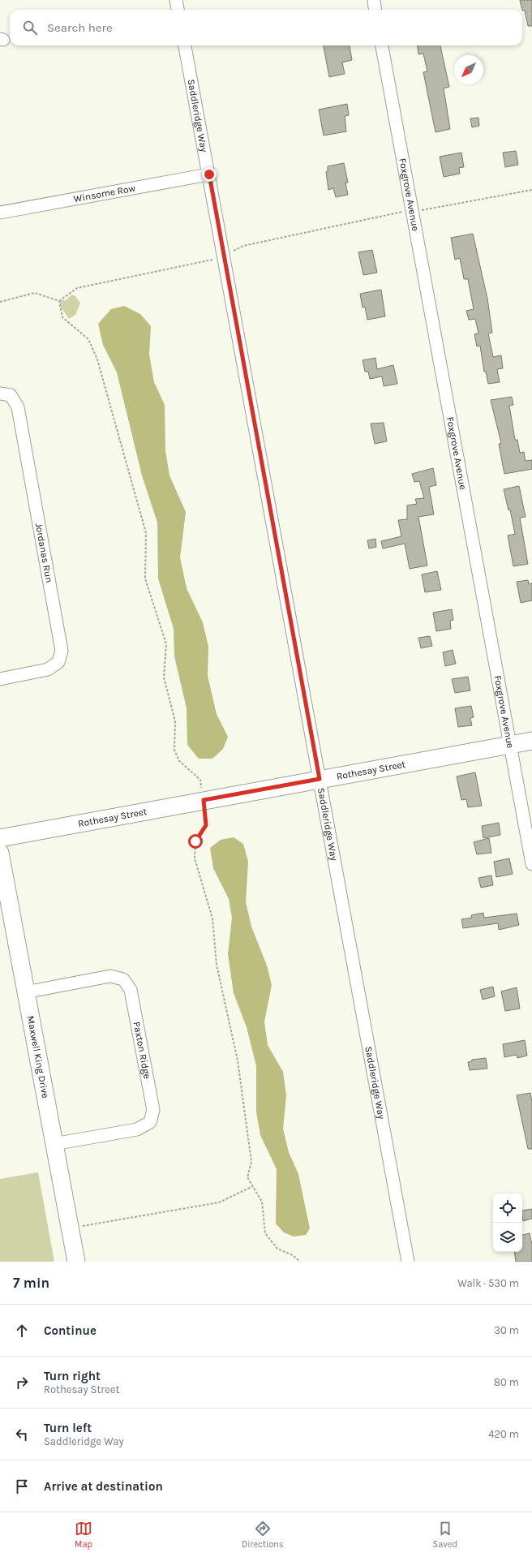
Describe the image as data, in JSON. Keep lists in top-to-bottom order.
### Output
{
  "streets": {
    "street": [
      "Saddleridge Way",
      "Winsome Row",
      "Foxgrove Avenue",
      "Jordanas Run",
      "Rothesay Street",
      "Paxton Ridge",
      "Maxwell King Drive"
    ]
  },
  "crossings": [
    ["Saddleridge Way", "Winsome Row"],
    ["Saddleridge Way", "Rothesay Street"],
    ["Foxgrove Avenue", "Rothesay Street"],
    ["Paxton Ridge", "Maxwell King Drive"]
  ],
  "north": "bottom left",
  "page": {
    "search": "Search here",
    "heading": ["7 min", "Walk · 530 m"],
    "list": [
      ["Continue", "30 m"],
      ["Turn right", "Rothesay Street", "80 m"],
      ["Turn left", "Saddleridge Way", "420 m"],
      "Arrive at destination"
    ],
    "nav": ["Map", "Directions", "Saved"]
  }
}
